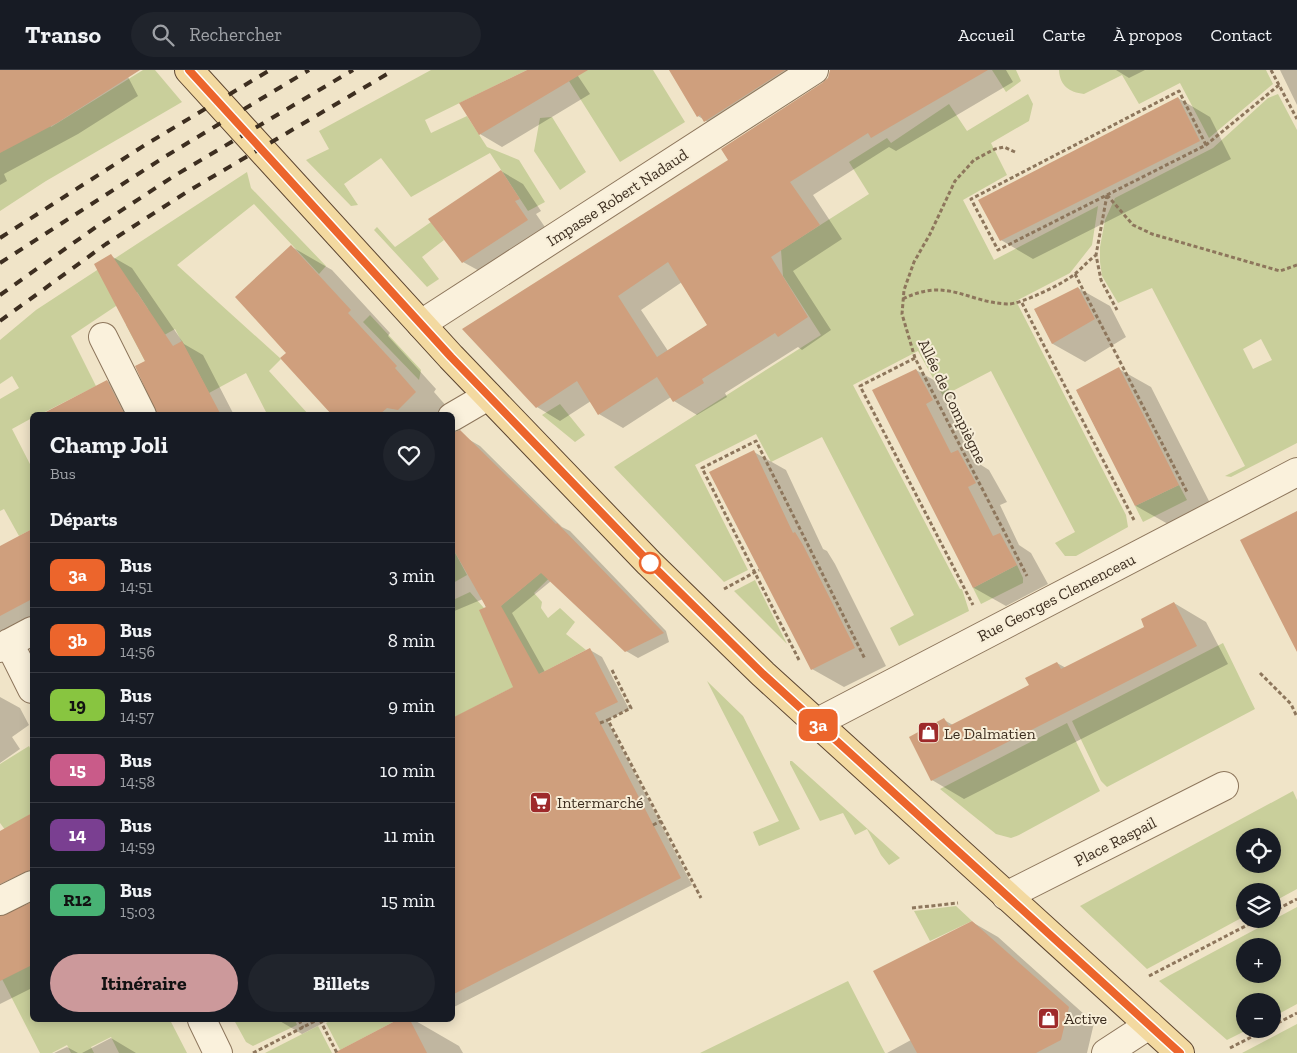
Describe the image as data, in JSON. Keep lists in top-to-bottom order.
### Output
{
  "streets": {
    "street": ["Impasse Robert Nadaud", "Rue Georges Clemenceau", "Place Raspail"],
    "path": ["Allée de Compiègne"]
  },
  "places": {
    "shop": ["Le Dalmatien", "Active"],
    "supermarket": ["Intermarché"]
  },
  "lines": ["bus line 3a"],
  "page": {
    "header": "Transo",
    "search": "Rechercher",
    "nav": [
      "Accueil",
      "Carte",
      "À propos",
      "Contact"
    ],
    "on_map": "3a",
    "heading": [
      ["Champ Joli", "Bus"],
      "Départs"
    ],
    "list": [
      {
        "mark": "3a",
        "name": "Bus",
        "note": "14:51",
        "value": "3 min"
      },
      {
        "mark": "3b",
        "name": "Bus",
        "note": "14:56",
        "value": "8 min"
      },
      {
        "mark": "19",
        "name": "Bus",
        "note": "14:57",
        "value": "9 min"
      },
      {
        "mark": "15",
        "name": "Bus",
        "note": "14:58",
        "value": "10 min"
      },
      {
        "mark": "14",
        "name": "Bus",
        "note": "14:59",
        "value": "11 min"
      },
      {
        "mark": "R12",
        "name": "Bus",
        "note": "15:03",
        "value": "15 min"
      }
    ],
    "map_buttons": ["+", "−"],
    "buttons": ["Itinéraire", "Billets"]
  }
}
